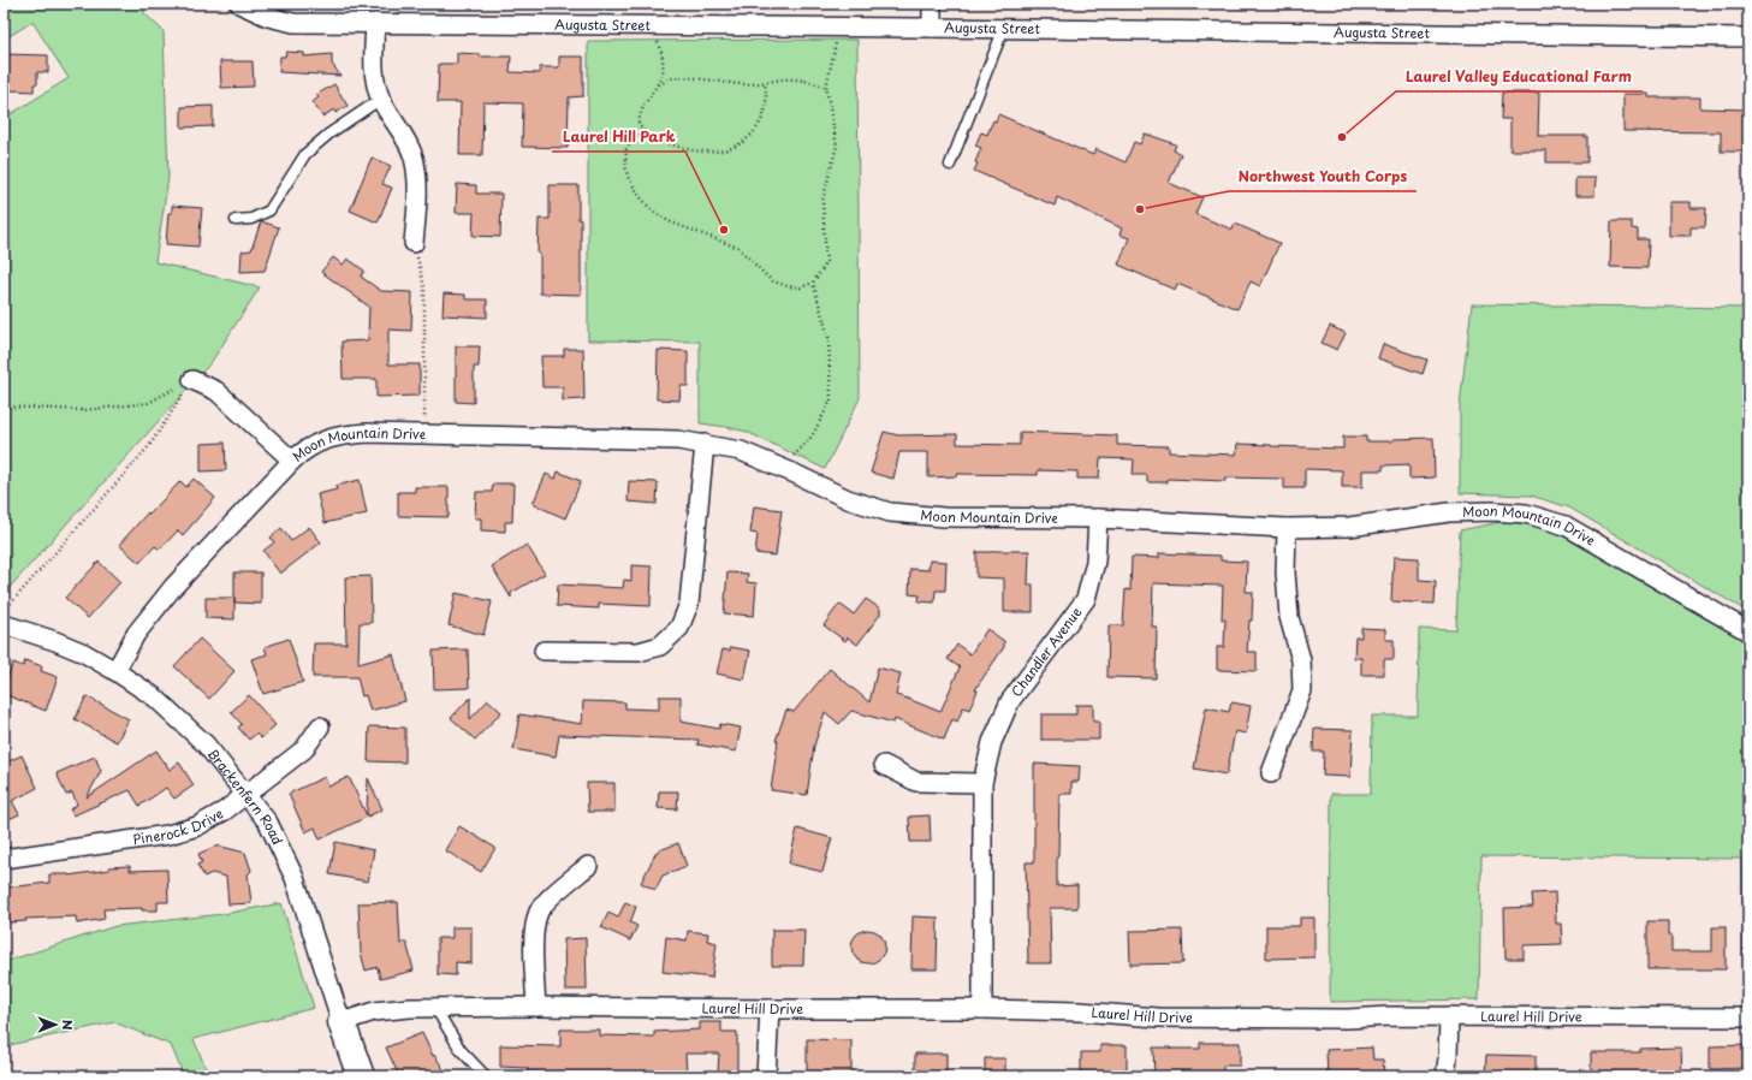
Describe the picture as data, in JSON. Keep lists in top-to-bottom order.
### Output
{
  "streets": {
    "street": [
      "Augusta Street",
      "Moon Mountain Drive",
      "Chandler Avenue",
      "Brackenfern Road",
      "Pinerock Drive",
      "Laurel Hill Drive"
    ]
  },
  "crossings": [
    ["Moon Mountain Drive", "Chandler Avenue"],
    ["Moon Mountain Drive", "Brackenfern Road"],
    ["Chandler Avenue", "Laurel Hill Drive"],
    ["Brackenfern Road", "Pinerock Drive"],
    ["Brackenfern Road", "Laurel Hill Drive"]
  ],
  "places": ["Laurel Valley Educational Farm", "Northwest Youth Corps", "Laurel Hill Park"],
  "north": "right"
}
